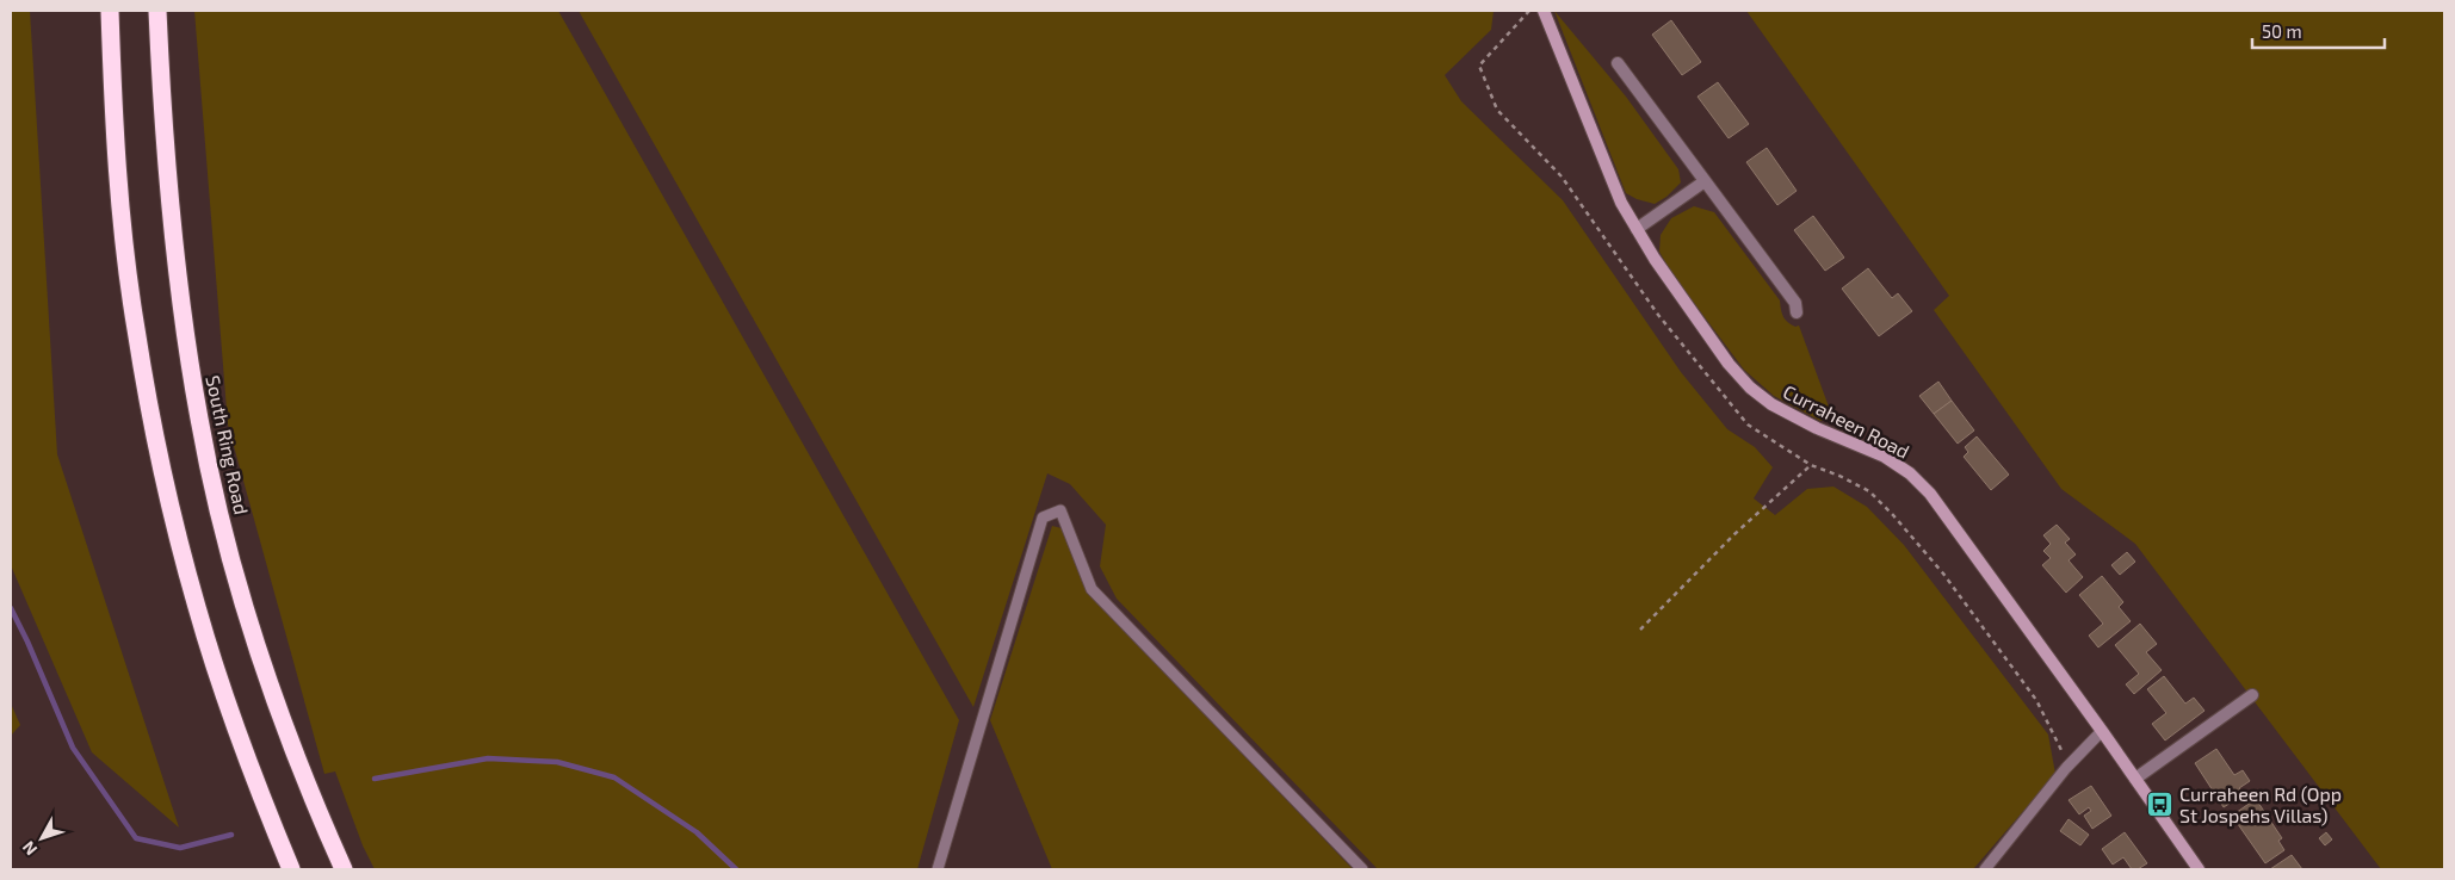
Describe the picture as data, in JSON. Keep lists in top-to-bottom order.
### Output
{
  "streets": {
    "highway": ["South Ring Road"],
    "street": ["Curraheen Road"]
  },
  "places": {
    "bus stop": ["Curraheen Rd (Opp St Jospehs Villas)"]
  },
  "scale_bar": "50 m",
  "north": "bottom left"
}
